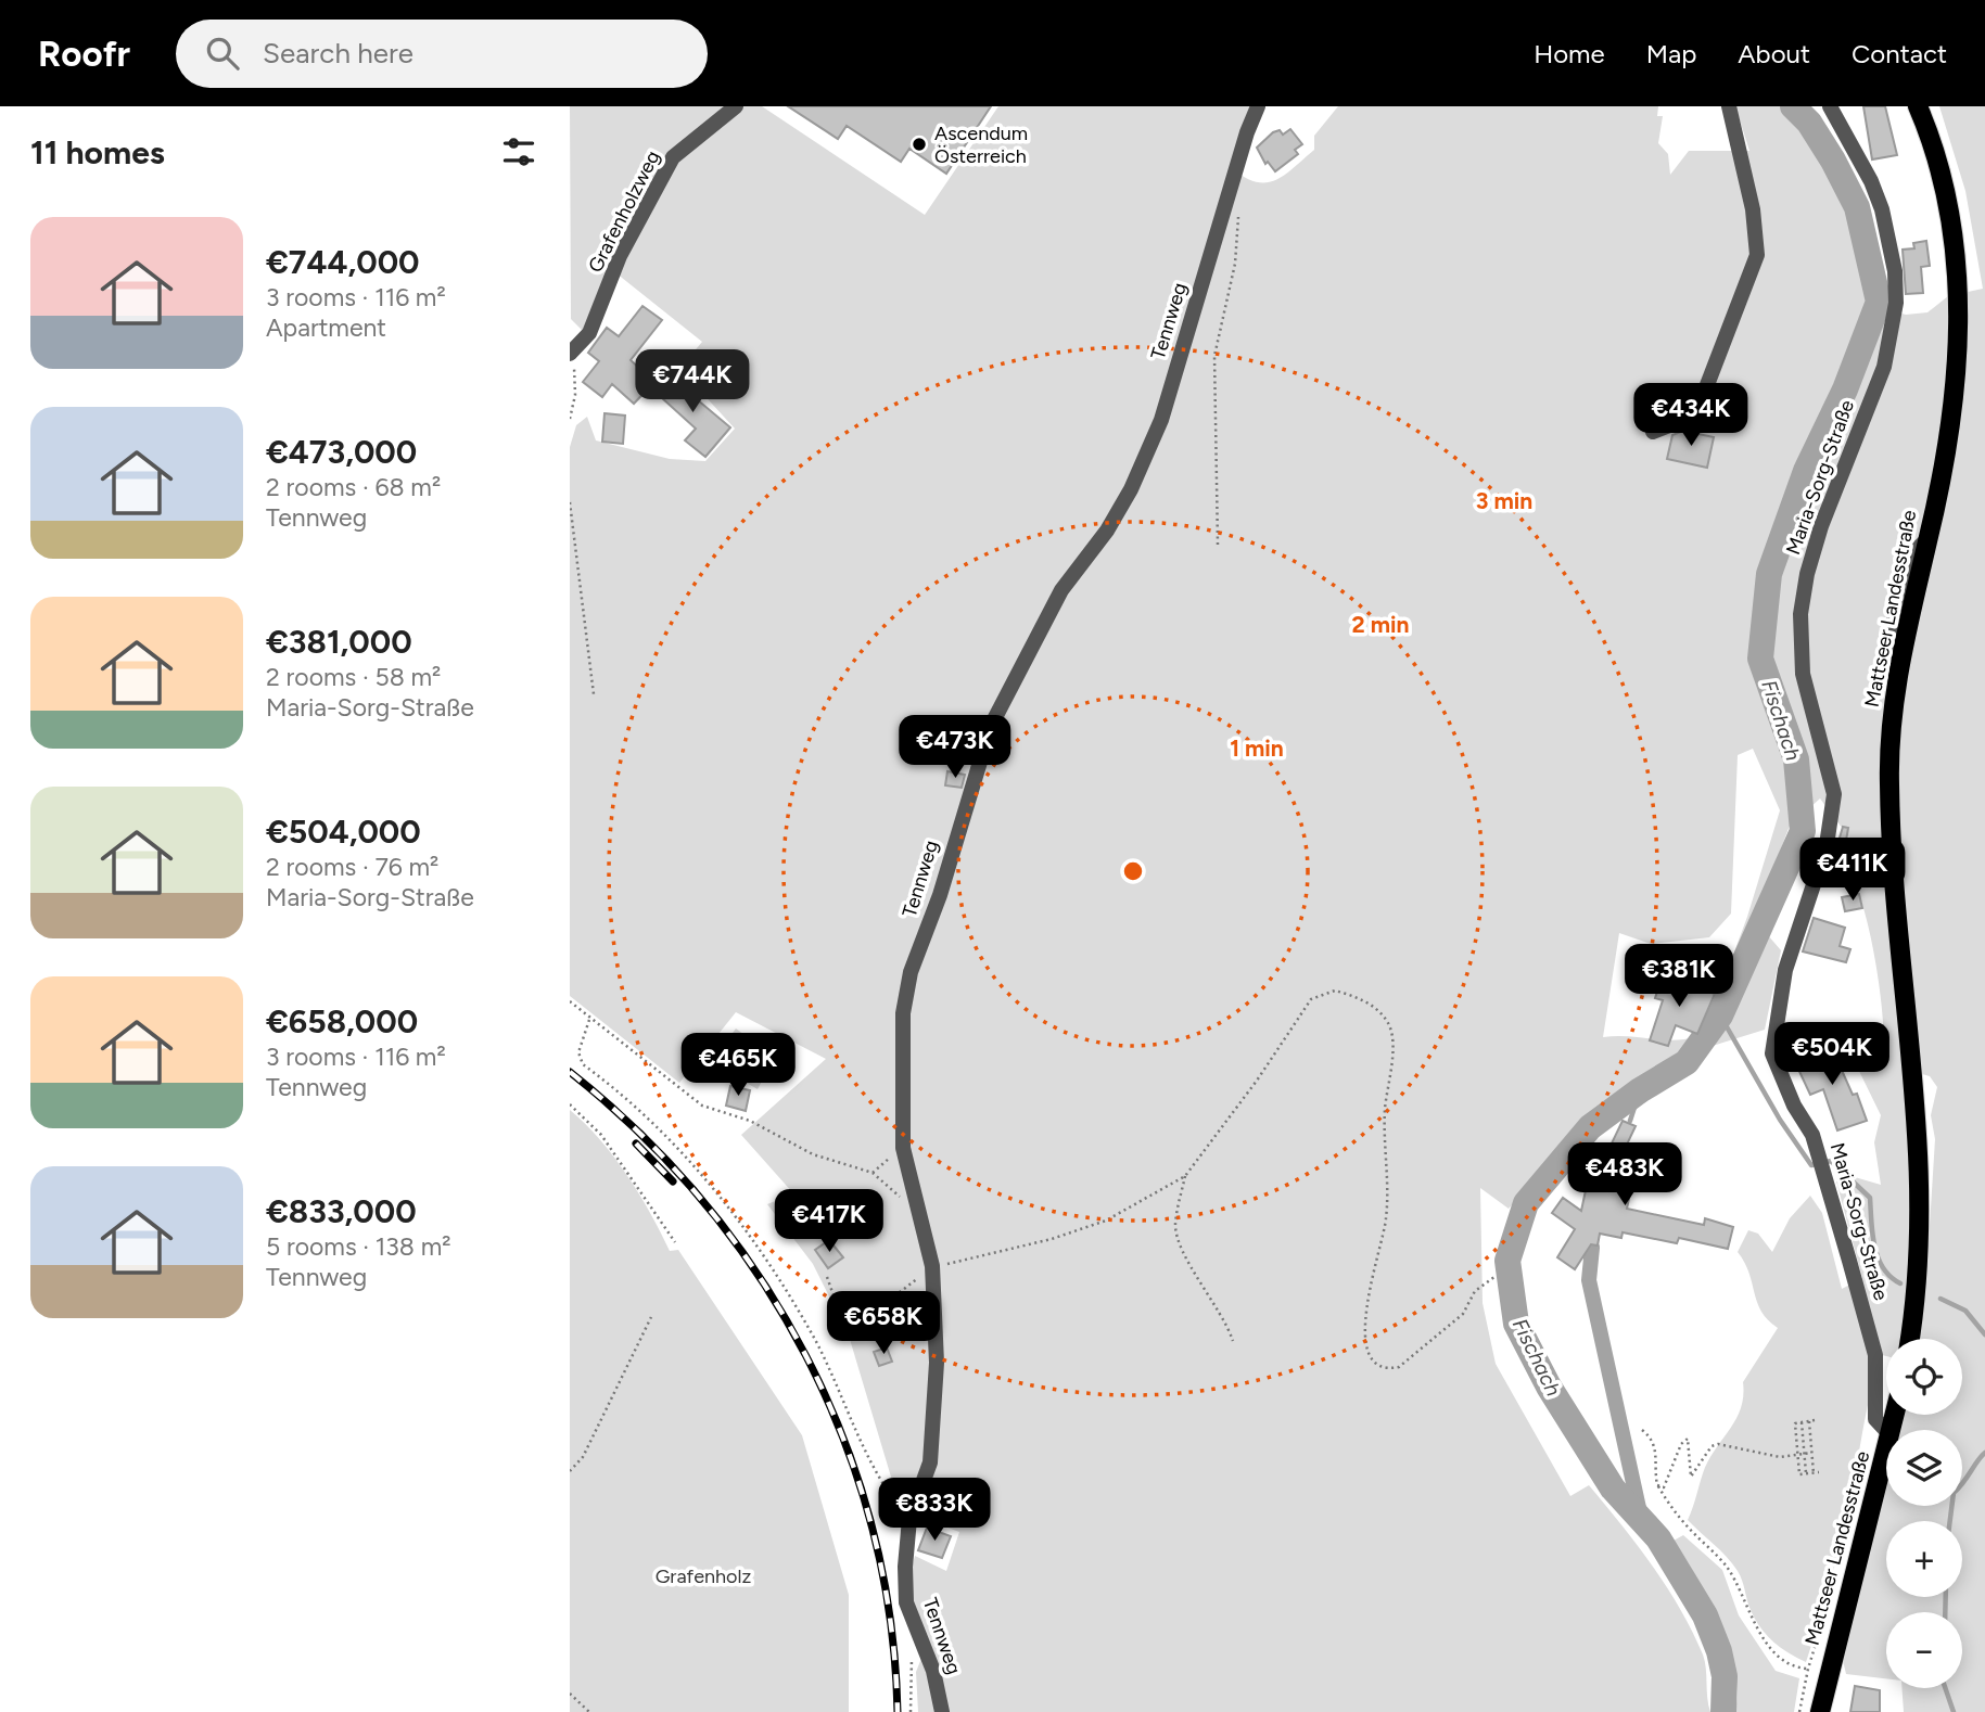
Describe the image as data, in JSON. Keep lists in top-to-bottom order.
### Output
{
  "streets": {
    "main road": ["Mattseer Landesstraße"],
    "street": ["Grafenholzweg", "Tennweg", "Maria-Sorg-Straße"]
  },
  "water": ["Fischach"],
  "parks": ["Grafenholz"],
  "places": ["Ascendum Österreich"],
  "page": {
    "header": "Roofr",
    "search": "Search here",
    "nav": [
      "Home",
      "Map",
      "About",
      "Contact"
    ],
    "heading": "11 homes",
    "list": [
      {
        "name": "€744,000",
        "note": "3 rooms · 116 m² · Apartment"
      },
      {
        "name": "€473,000",
        "note": "2 rooms · 68 m² · Tennweg"
      },
      {
        "name": "€381,000",
        "note": "2 rooms · 58 m² · Maria-Sorg-Straße"
      },
      {
        "name": "€504,000",
        "note": "2 rooms · 76 m² · Maria-Sorg-Straße"
      },
      {
        "name": "€658,000",
        "note": "3 rooms · 116 m² · Tennweg"
      },
      {
        "name": "€833,000",
        "note": "5 rooms · 138 m² · Tennweg"
      }
    ],
    "price": [
      "€744K",
      "€434K",
      "€473K",
      "€411K",
      "€381K",
      "€504K",
      "€465K",
      "€483K",
      "€417K",
      "€658K",
      "€833K"
    ],
    "map_buttons": ["+", "−"]
  },
  "rings": ["3 min", "2 min", "1 min"]
}
